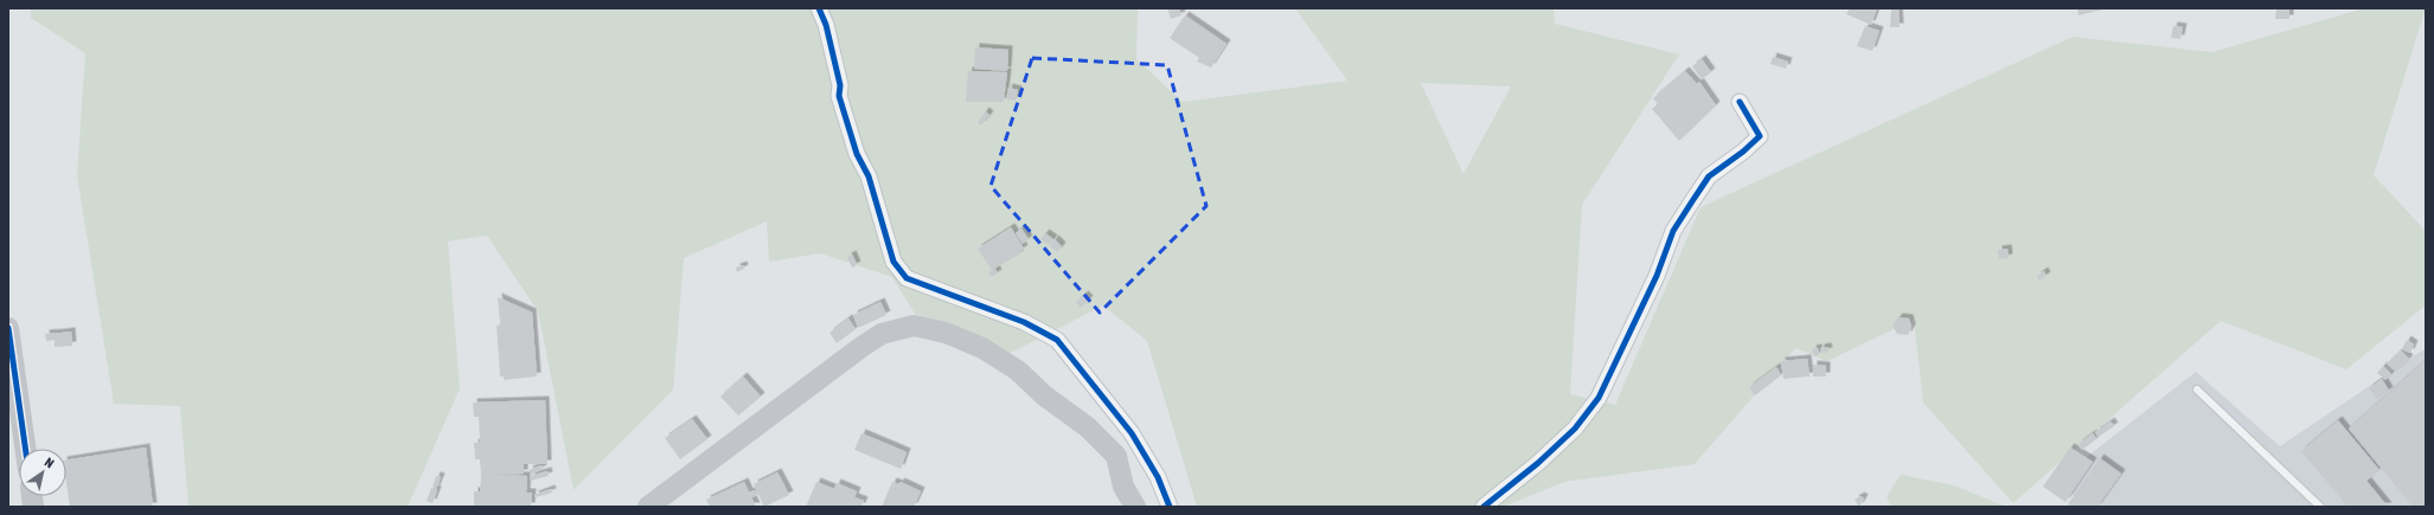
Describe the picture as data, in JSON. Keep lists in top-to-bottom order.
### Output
{
  "north": "top right"
}
